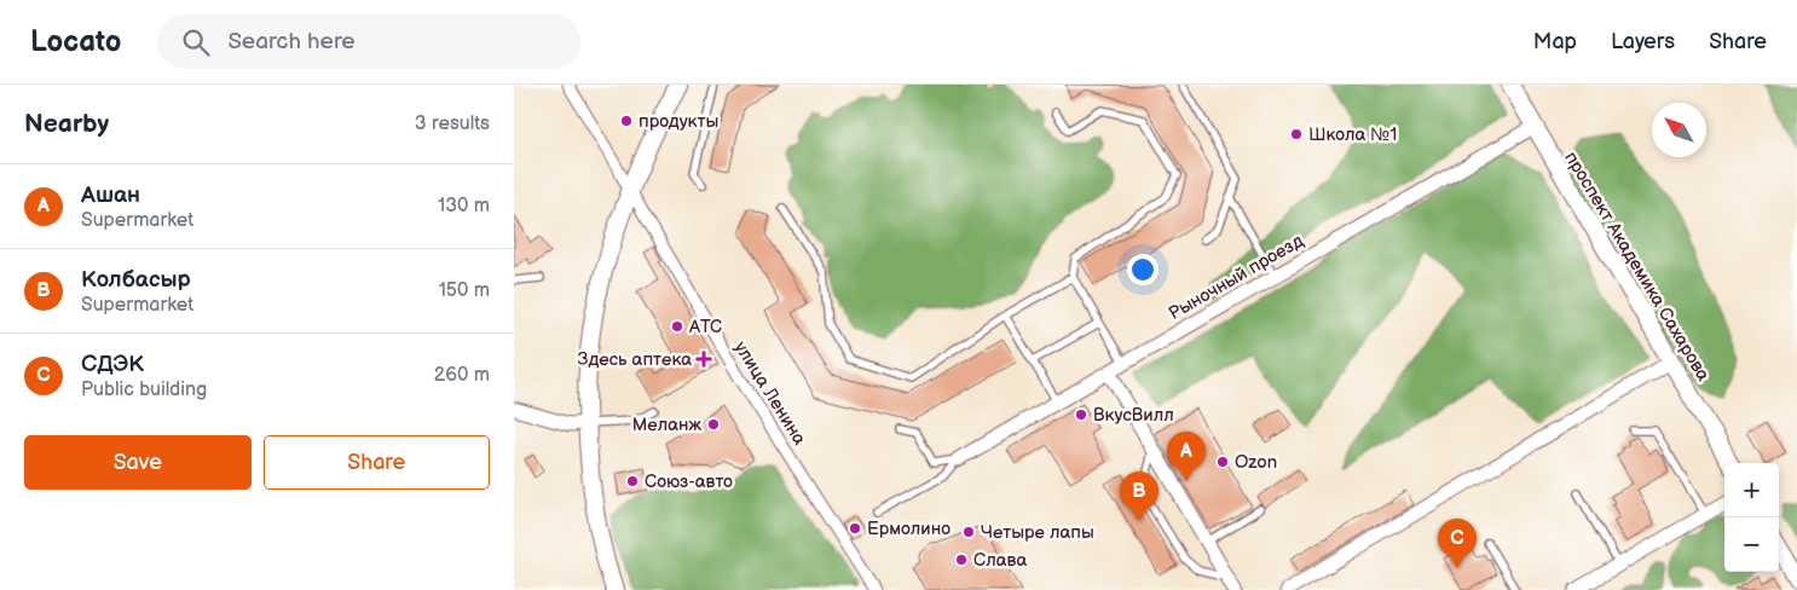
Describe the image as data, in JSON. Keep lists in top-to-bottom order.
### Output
{
  "streets": {
    "street": ["проспект Академика Сахарова", "Рыночный проезд", "улица Ленина"]
  },
  "crossings": [
    ["проспект Академика Сахарова", "Рыночный проезд"]
  ],
  "places": {
    "other": [
      "продукты",
      "Школа №1",
      "АТС",
      "ВкусВилл",
      "Меланж",
      "Ozon",
      "Союз-авто",
      "Ермолино",
      "Четыре лапы",
      "Слава"
    ],
    "health": ["Здесь аптека"]
  },
  "north": "top left",
  "page": {
    "header": "Locato",
    "search": "Search here",
    "nav": ["Map", "Layers", "Share"],
    "heading": ["Nearby", "3 results"],
    "list": [
      {
        "mark": "A",
        "name": "Ашан",
        "note": "Supermarket",
        "value": "130 m"
      },
      {
        "mark": "B",
        "name": "Колбасыр",
        "note": "Supermarket",
        "value": "150 m"
      },
      {
        "mark": "C",
        "name": "СДЭК",
        "note": "Public building",
        "value": "260 m"
      }
    ],
    "buttons": ["Save", "Share"],
    "pins": ["A", "B", "C"],
    "map_buttons": ["+", "−"]
  }
}
